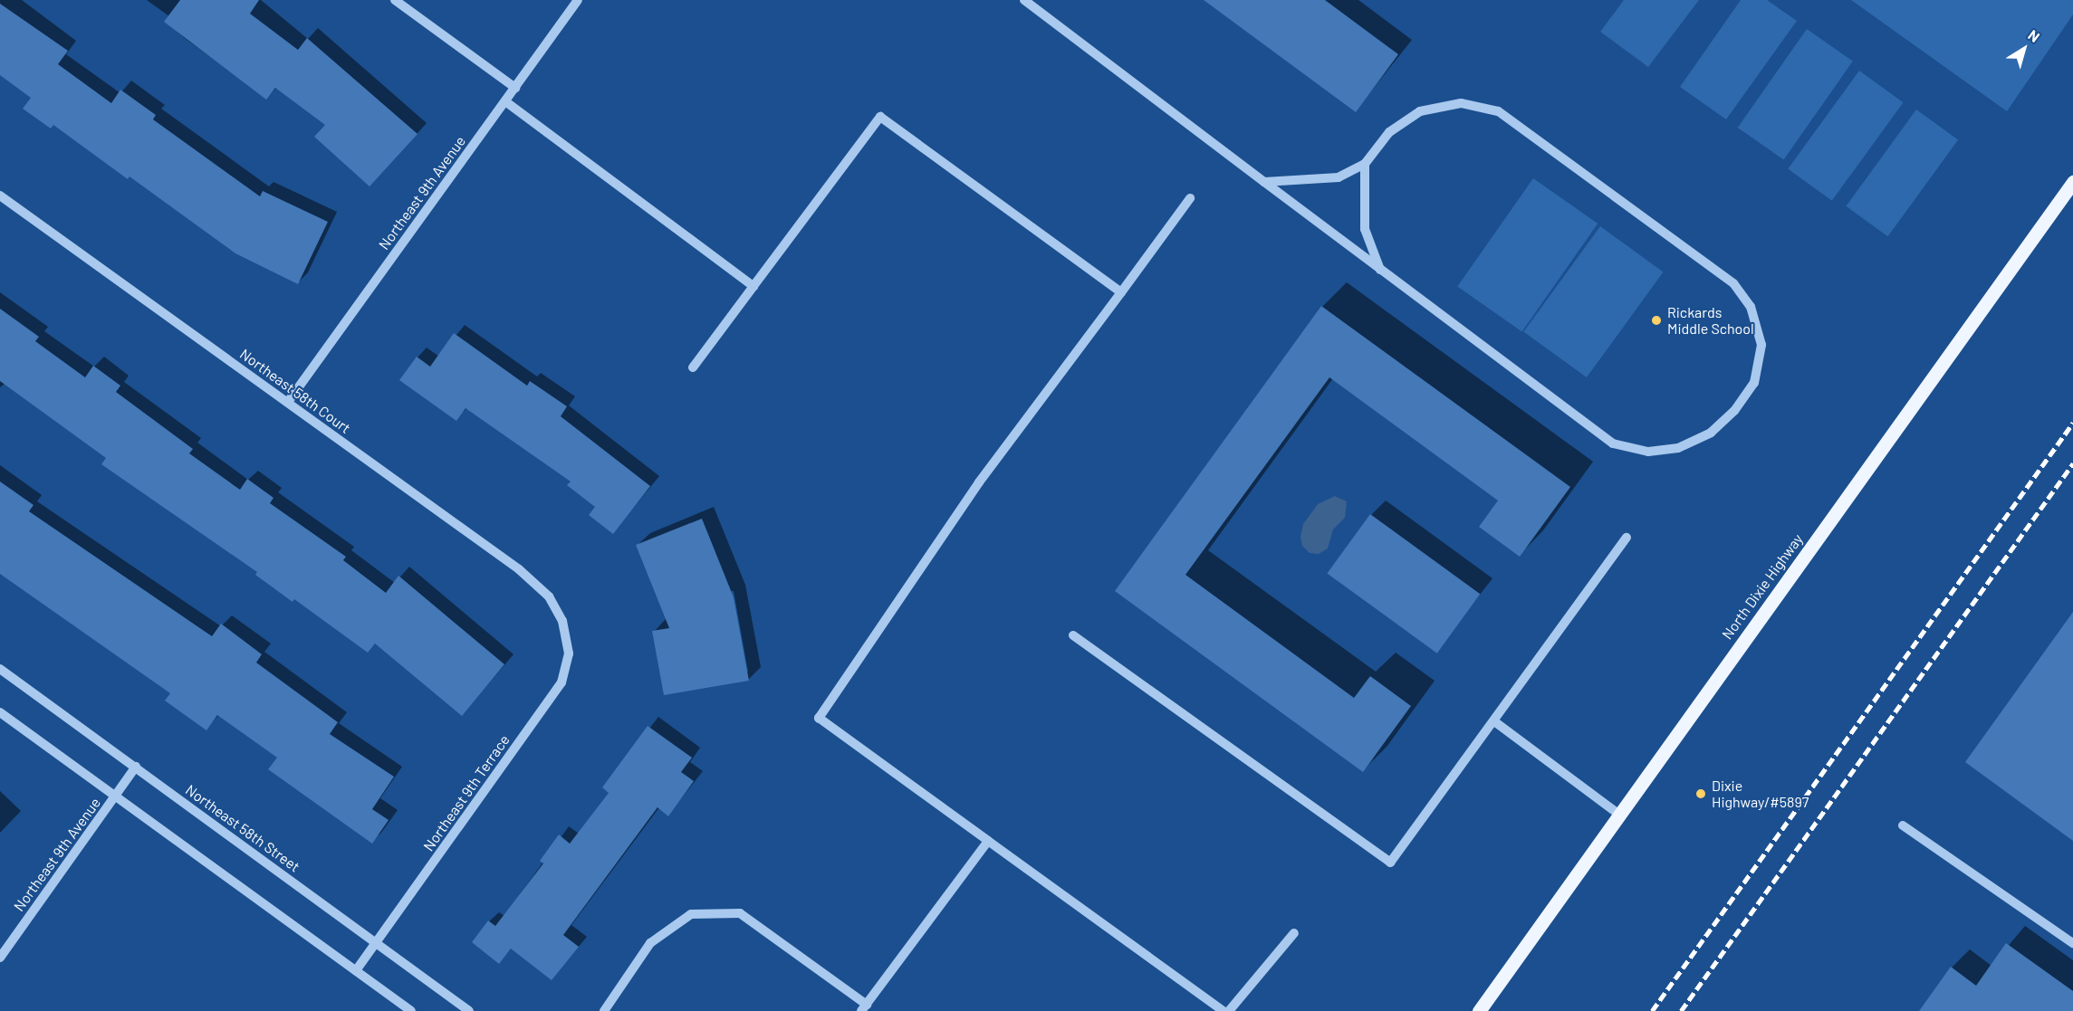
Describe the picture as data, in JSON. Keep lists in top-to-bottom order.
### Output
{
  "streets": {
    "main road": ["North Dixie Highway"],
    "street": [
      "Northeast 9th Avenue",
      "Northeast 58th Court",
      "Northeast 9th Terrace",
      "Northeast 58th Street"
    ]
  },
  "crossings": [
    ["Northeast 9th Avenue", "Northeast 58th Court"],
    ["Northeast 9th Avenue", "Northeast 58th Street"],
    ["Northeast 58th Court", "Northeast 9th Terrace"],
    ["Northeast 9th Terrace", "Northeast 58th Street"]
  ],
  "places": ["Rickards Middle School", "Dixie Highway/#5897"],
  "north": "top right"
}
